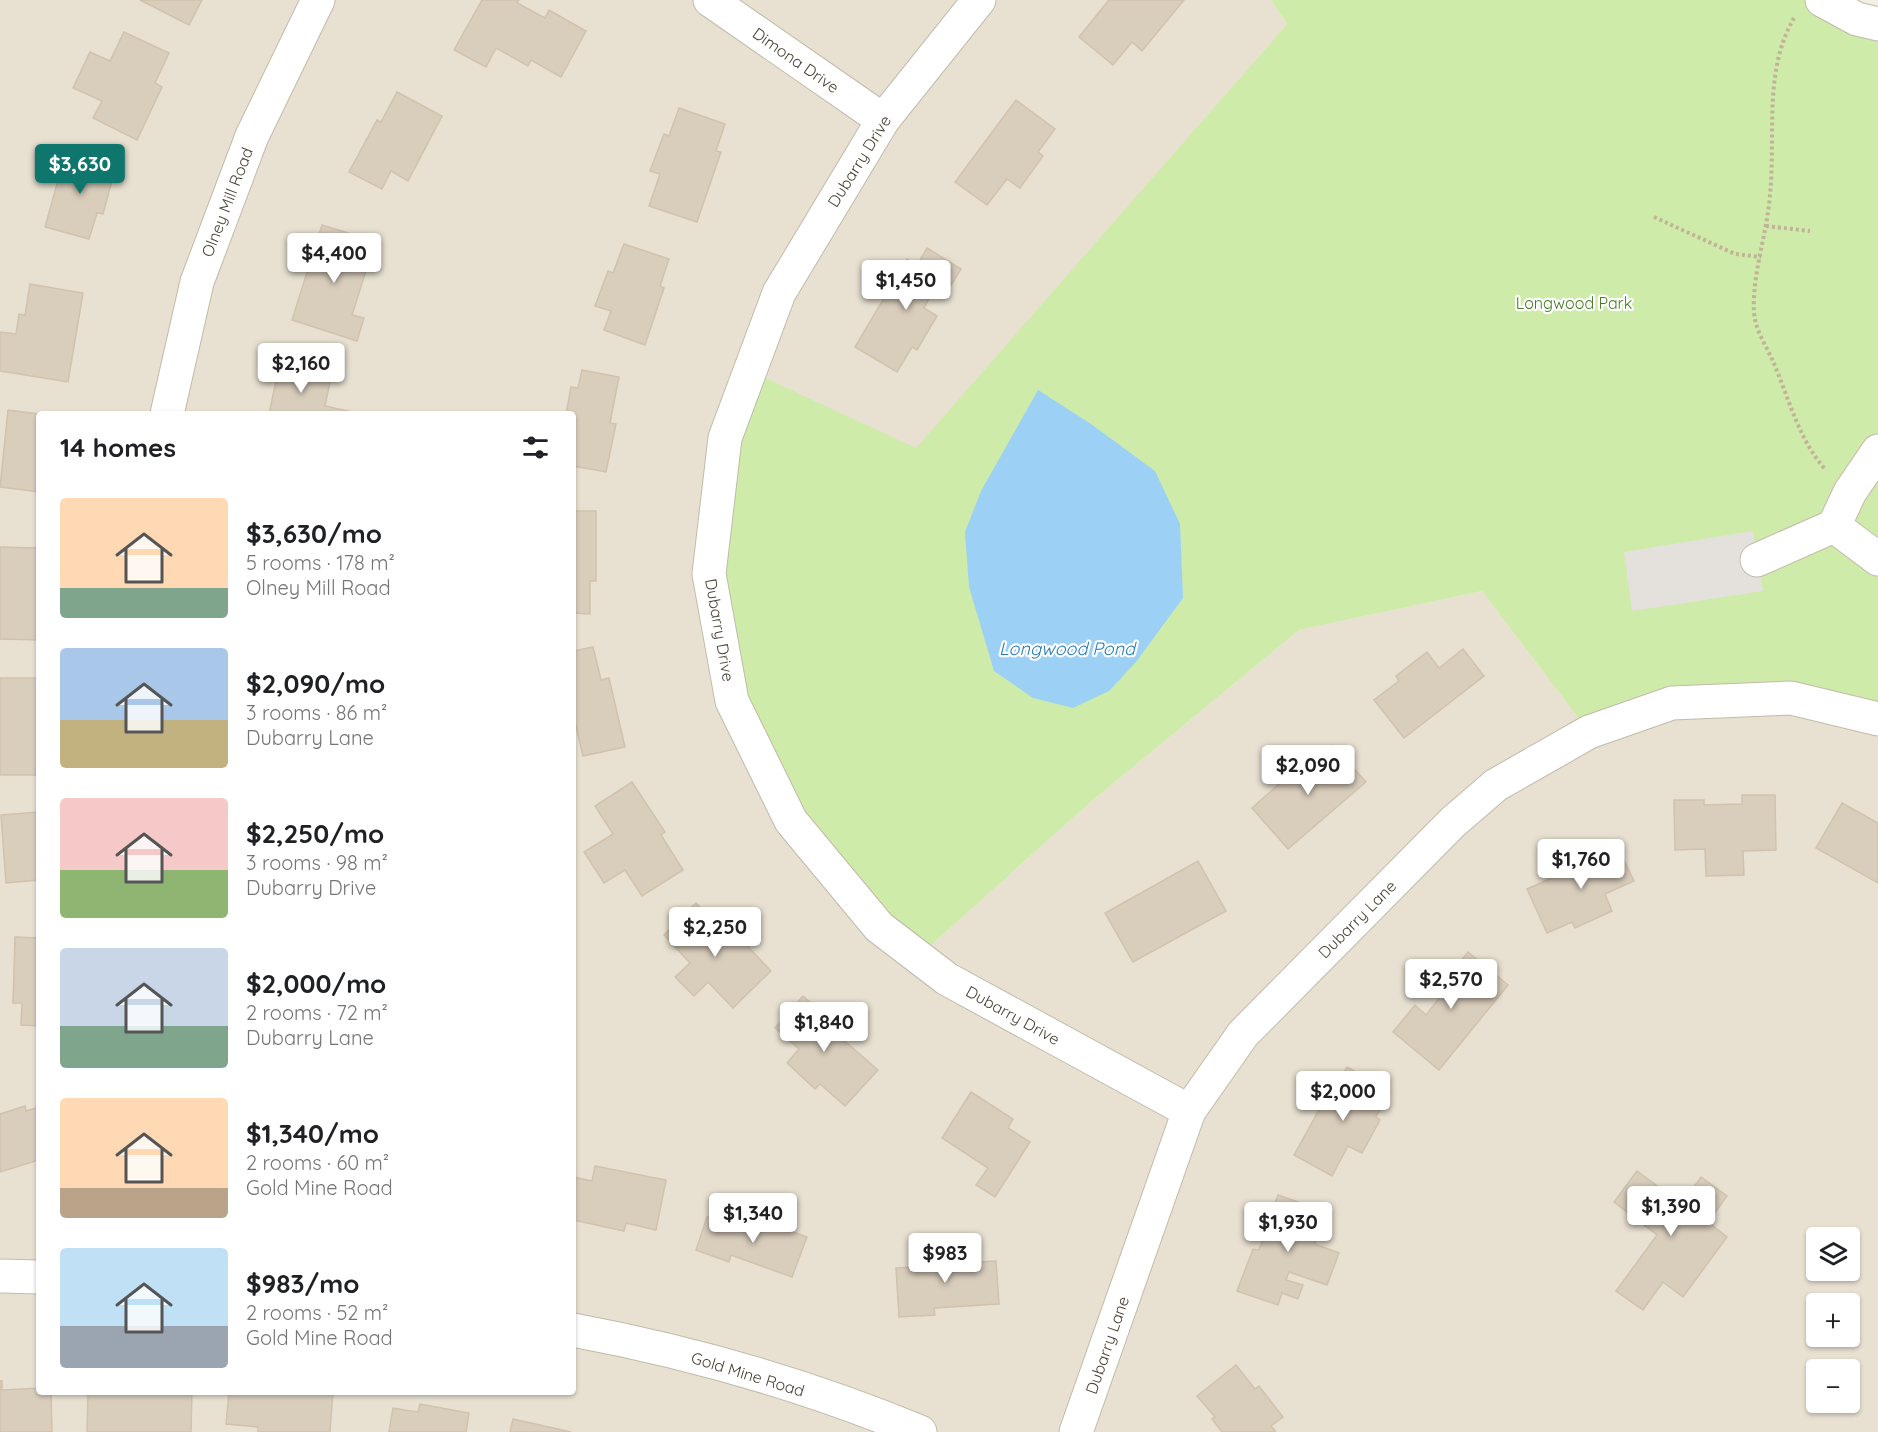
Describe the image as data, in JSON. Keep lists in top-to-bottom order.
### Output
{
  "streets": {
    "street": [
      "Dimona Drive",
      "Dubarry Drive",
      "Olney Mill Road",
      "Dubarry Lane",
      "Gold Mine Road"
    ]
  },
  "crossings": [
    ["Dimona Drive", "Dubarry Drive"],
    ["Dubarry Drive", "Dubarry Lane"]
  ],
  "water": ["Longwood Pond"],
  "parks": ["Longwood Park"],
  "page": {
    "price": [
      "$3,630",
      "$4,400",
      "$1,450",
      "$2,160",
      "$2,090",
      "$1,760",
      "$2,250",
      "$2,570",
      "$1,840",
      "$2,000",
      "$1,390",
      "$1,340",
      "$1,930",
      "$983"
    ],
    "heading": "14 homes",
    "list": [
      {
        "name": "$3,630/mo",
        "note": "5 rooms · 178 m² · Olney Mill Road"
      },
      {
        "name": "$2,090/mo",
        "note": "3 rooms · 86 m² · Dubarry Lane"
      },
      {
        "name": "$2,250/mo",
        "note": "3 rooms · 98 m² · Dubarry Drive"
      },
      {
        "name": "$2,000/mo",
        "note": "2 rooms · 72 m² · Dubarry Lane"
      },
      {
        "name": "$1,340/mo",
        "note": "2 rooms · 60 m² · Gold Mine Road"
      },
      {
        "name": "$983/mo",
        "note": "2 rooms · 52 m² · Gold Mine Road"
      }
    ],
    "map_buttons": ["+", "−"]
  }
}
